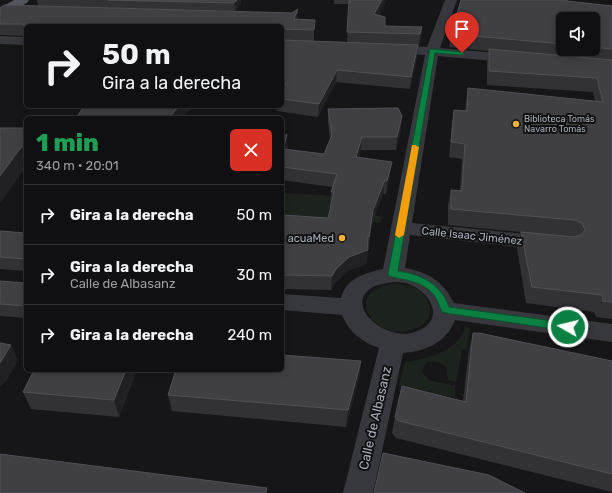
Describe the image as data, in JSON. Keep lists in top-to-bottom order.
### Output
{
  "streets": {
    "street": ["Calle Isaac Jiménez", "Calle de Albasanz"]
  },
  "places": ["Biblioteca Tomás Navarro Tomás", "acuaMed"],
  "page": {
    "turn": ["50 m", "Gira a la derecha"],
    "heading": ["1 min", "340 m · 20:01"],
    "list": [
      {
        "name": "Gira a la derecha",
        "value": "50 m"
      },
      {
        "name": "Gira a la derecha",
        "note": "Calle de Albasanz",
        "value": "30 m"
      },
      {
        "name": "Gira a la derecha",
        "value": "240 m"
      }
    ]
  }
}
